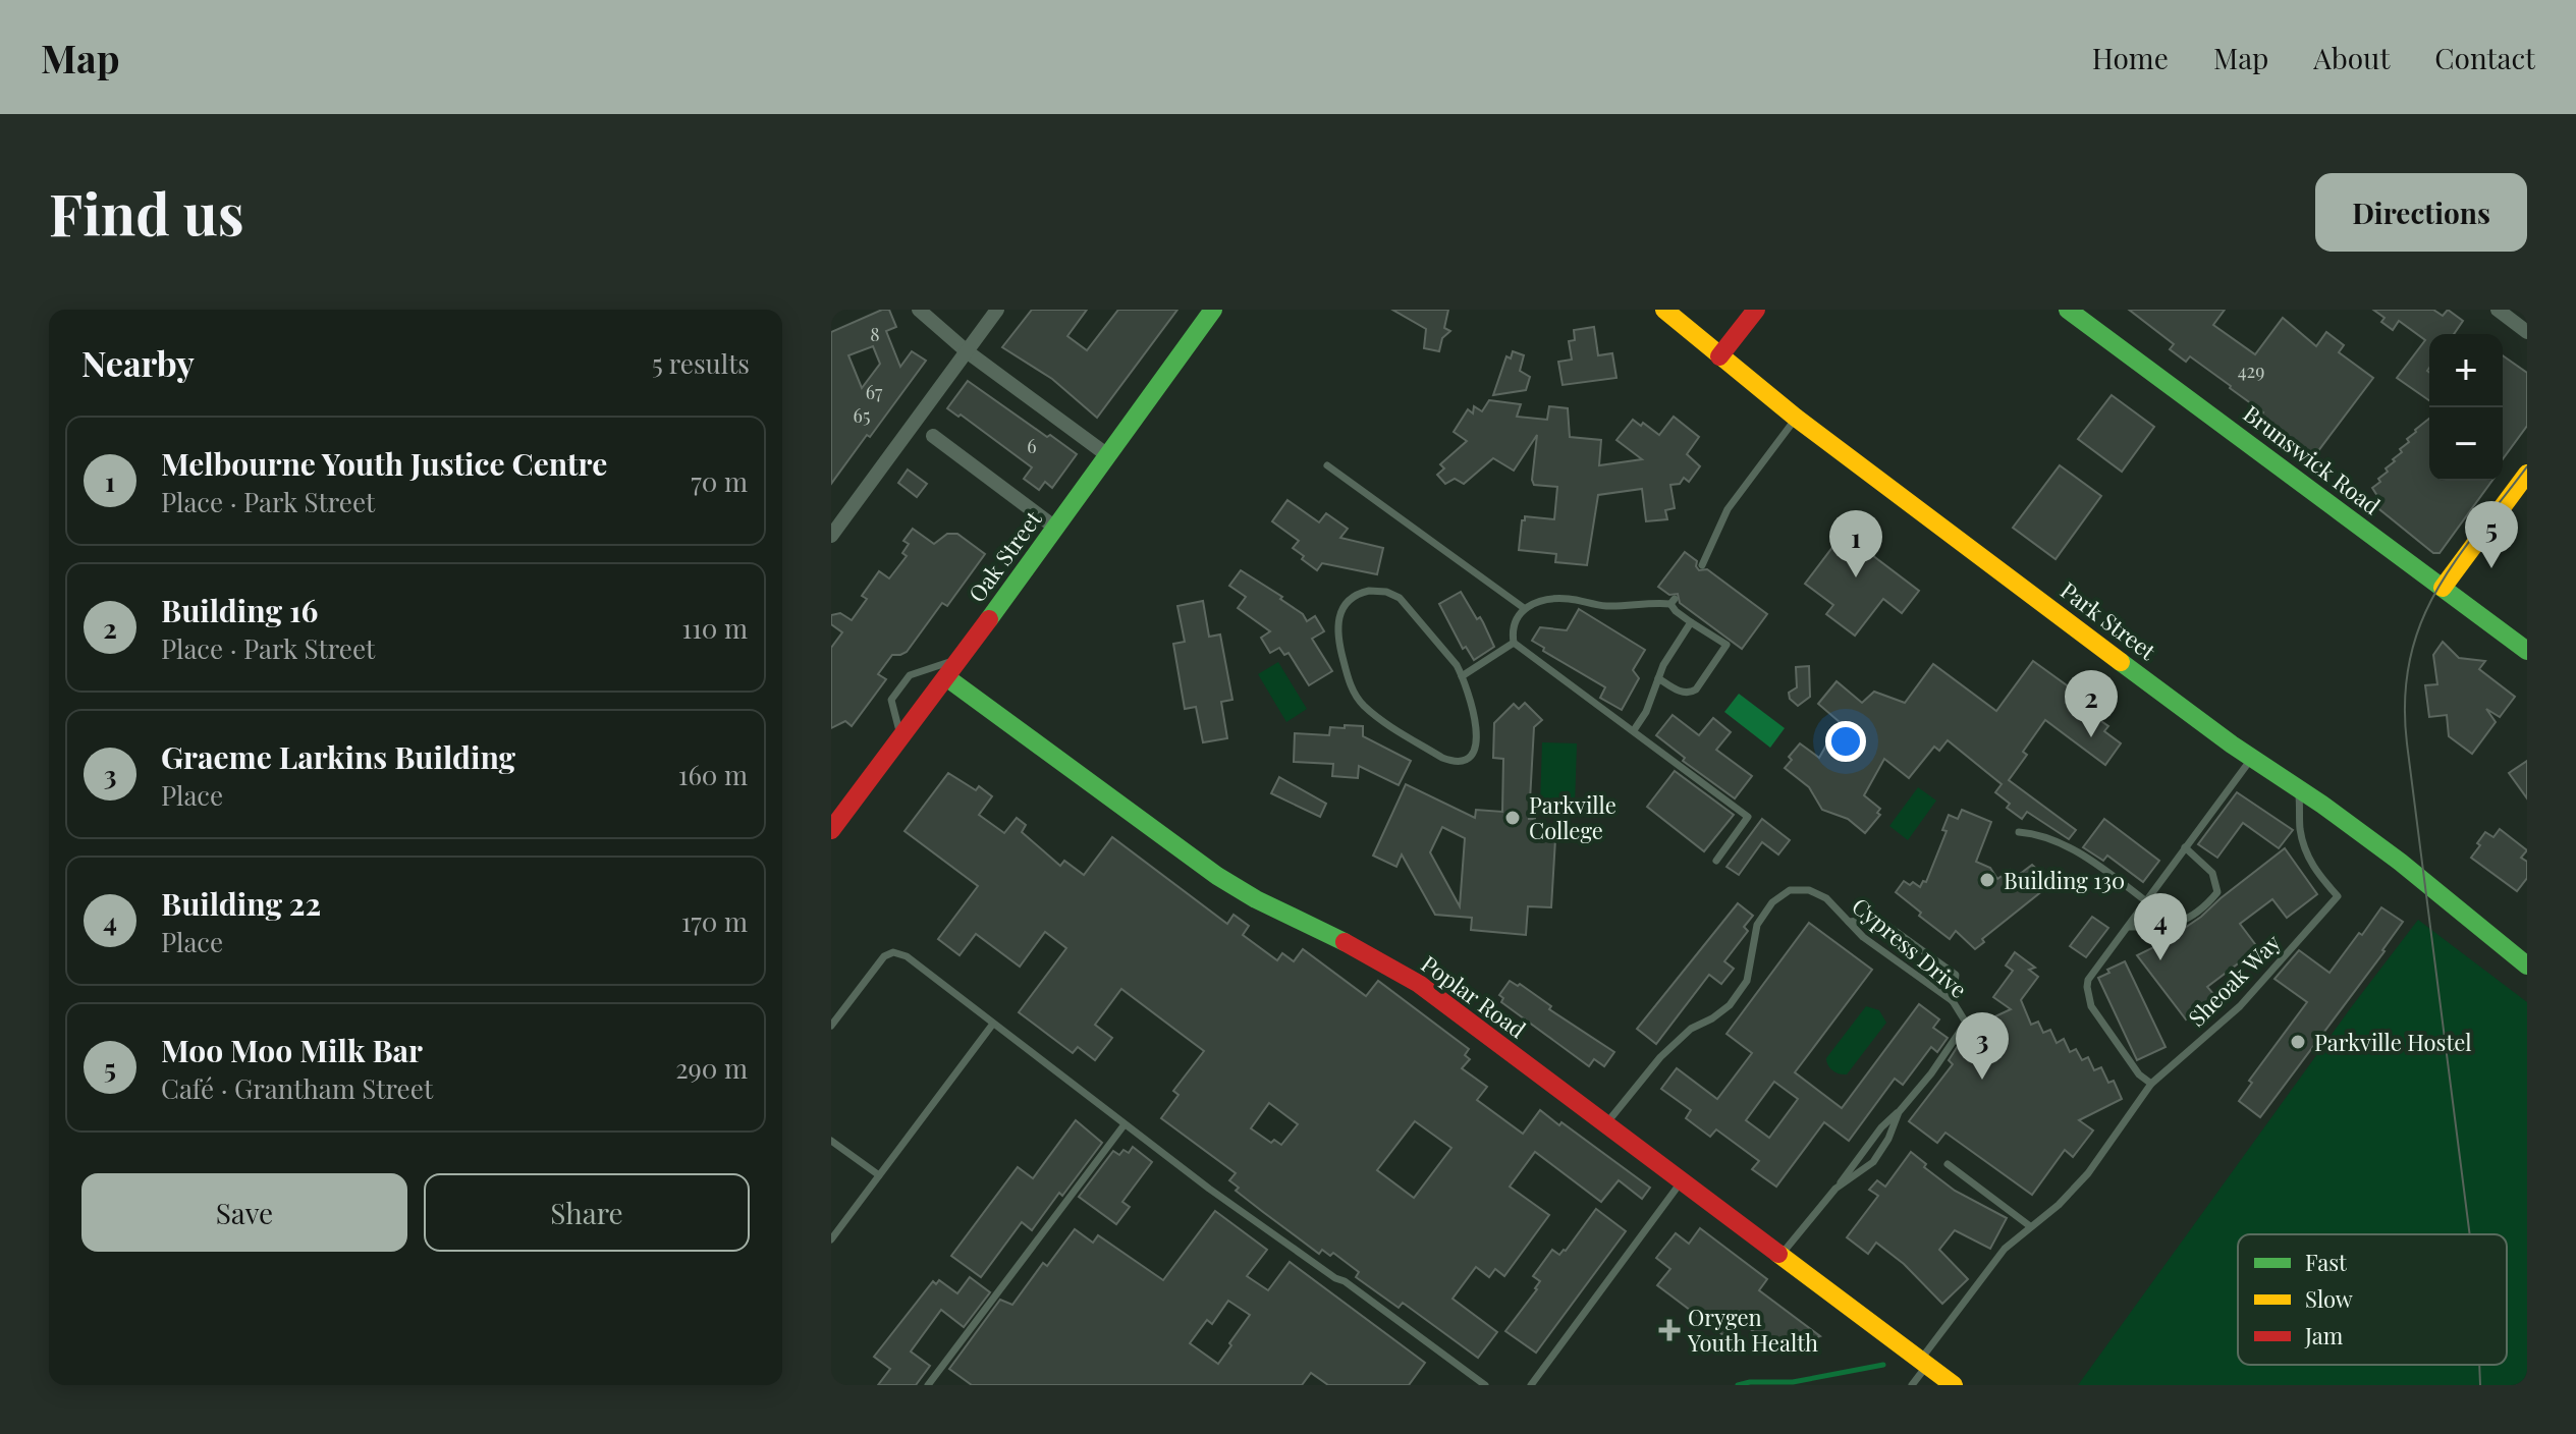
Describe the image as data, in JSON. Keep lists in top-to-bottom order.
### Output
{
  "streets": {
    "street": [
      "Brunswick Road",
      "Oak Street",
      "Park Street",
      "Poplar Road"
    ],
    "lane": ["Cypress Drive", "Sheoak Way"]
  },
  "crossings": [
    ["Oak Street", "Poplar Road"],
    ["Park Street", "Sheoak Way"],
    ["Cypress Drive", "Poplar Road"],
    ["Sheoak Way", "Poplar Road"]
  ],
  "places": {
    "other": ["Parkville College", "Building 130", "Parkville Hostel"],
    "health": ["Orygen Youth Health"]
  },
  "house_numbers": [
    "8",
    "429",
    "67",
    "65",
    "6"
  ],
  "legend": ["Fast", "Slow", "Jam"],
  "page": {
    "header": "Map",
    "nav": [
      "Home",
      "Map",
      "About",
      "Contact"
    ],
    "buttons": [
      "Directions",
      ["Save", "Share"]
    ],
    "title": "Find us",
    "heading": ["Nearby", "5 results"],
    "map_buttons": ["+", "−"],
    "list": [
      {
        "mark": "1",
        "name": "Melbourne Youth Justice Centre",
        "note": "Place · Park Street",
        "value": "70 m"
      },
      {
        "mark": "2",
        "name": "Building 16",
        "note": "Place · Park Street",
        "value": "110 m"
      },
      {
        "mark": "3",
        "name": "Graeme Larkins Building",
        "note": "Place",
        "value": "160 m"
      },
      {
        "mark": "4",
        "name": "Building 22",
        "note": "Place",
        "value": "170 m"
      },
      {
        "mark": "5",
        "name": "Moo Moo Milk Bar",
        "note": "Café · Grantham Street",
        "value": "290 m"
      }
    ],
    "pins": [
      "5",
      "1",
      "2",
      "4",
      "3"
    ]
  }
}
